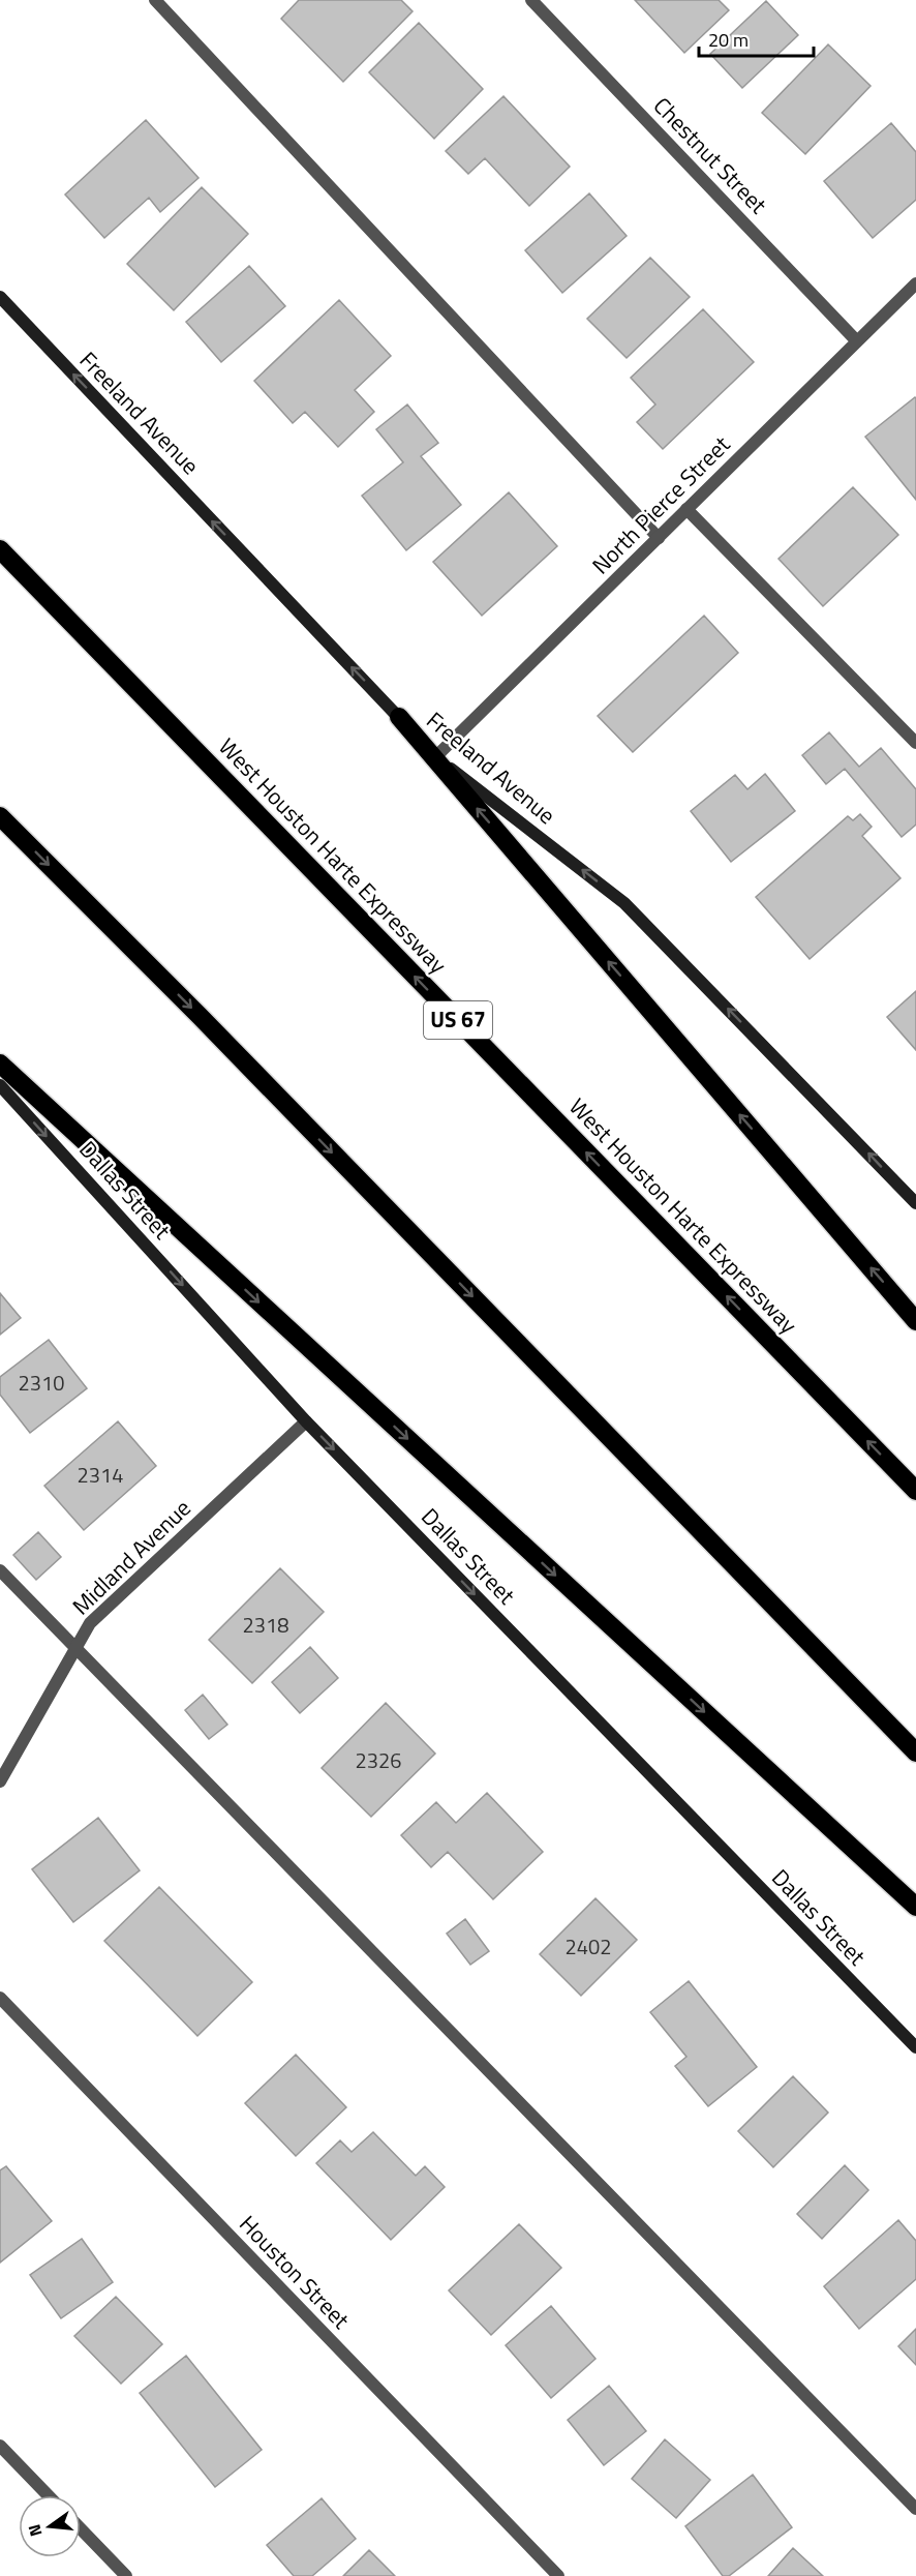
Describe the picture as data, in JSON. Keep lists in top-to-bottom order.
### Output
{
  "streets": {
    "highway": ["West Houston Harte Expressway", "US 67"],
    "main road": ["Freeland Avenue", "Dallas Street"],
    "street": [
      "Chestnut Street",
      "North Pierce Street",
      "Midland Avenue",
      "Houston Street"
    ]
  },
  "crossings": [
    ["Chestnut Street", "North Pierce Street"],
    ["Freeland Avenue", "North Pierce Street"],
    ["Dallas Street", "Midland Avenue"]
  ],
  "one_way": ["Freeland Avenue", "Dallas Street"],
  "house_numbers": [
    "2310",
    "2314",
    "2318",
    "2326",
    "2402"
  ],
  "scale_bar": "20 m",
  "north": "left"
}
